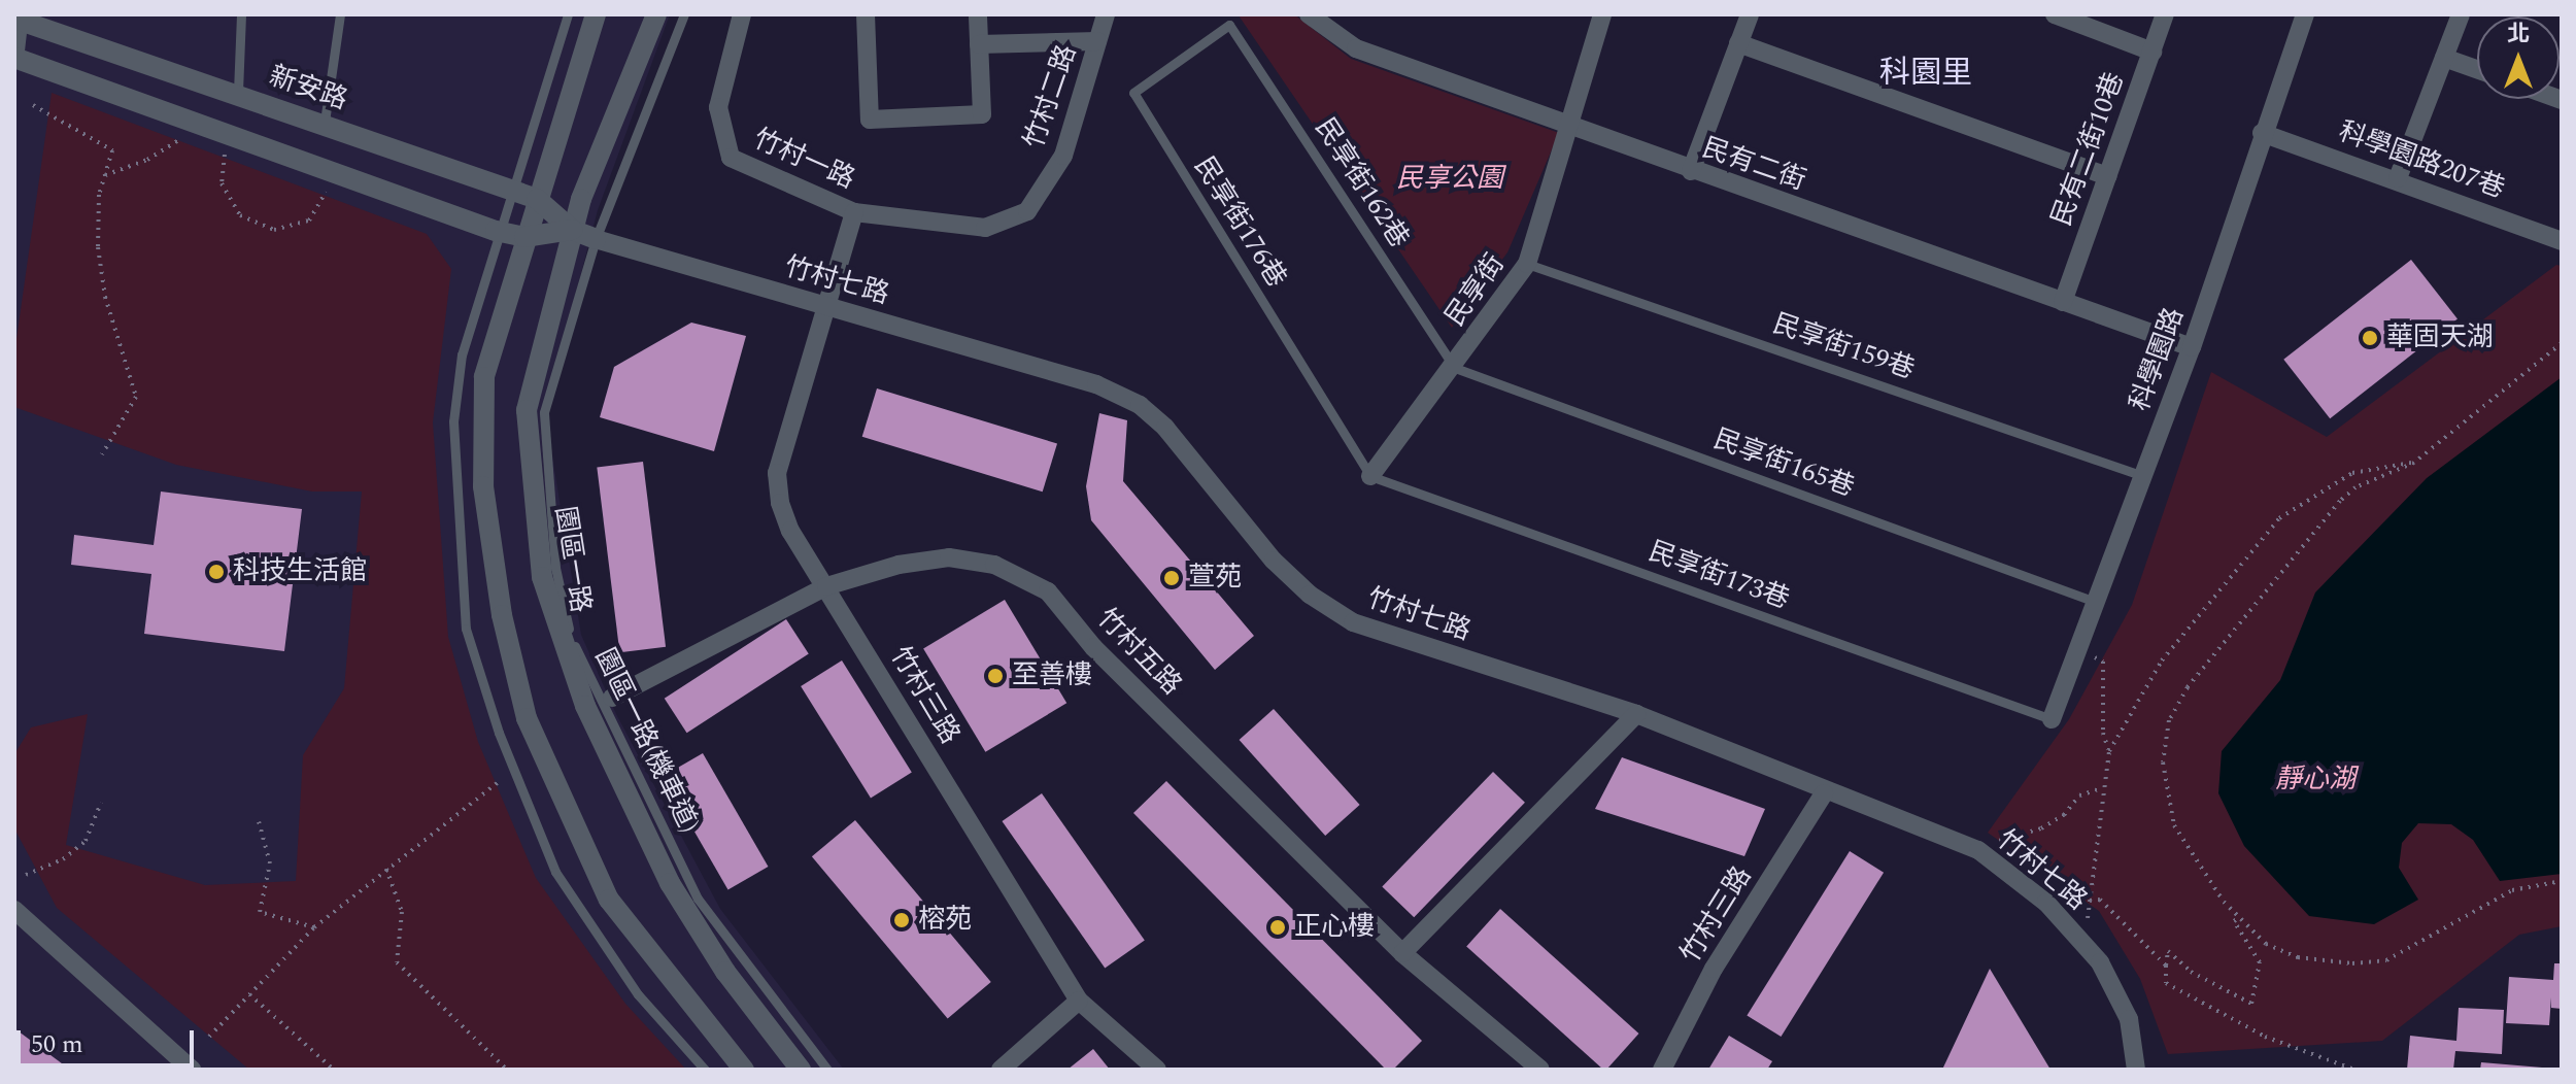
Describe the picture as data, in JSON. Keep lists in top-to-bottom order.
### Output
{
  "streets": {
    "street": [
      "新安路",
      "竹村二路",
      "民有二街10巷",
      "竹村一路",
      "科學園路207巷",
      "民有二街",
      "竹村七路",
      "民享街",
      "科學園路",
      "園區一路",
      "竹村五路",
      "竹村三路"
    ],
    "lane": [
      "民享街162巷",
      "民享街176巷",
      "民享街159巷",
      "民享街165巷",
      "民享街173巷",
      "園區一路(機車道)"
    ]
  },
  "crossings": [
    ["新安路", "竹村七路"],
    ["新安路", "園區一路"],
    ["新安路", "園區一路(機車道)"],
    ["竹村二路", "竹村一路"],
    ["民有二街10巷", "民有二街"],
    ["竹村一路", "竹村七路"],
    ["竹村一路", "竹村三路"],
    ["科學園路207巷", "科學園路"],
    ["民有二街", "民享街"],
    ["民有二街", "科學園路"],
    ["民享街162巷", "民享街176巷"],
    ["民享街162巷", "民享街"],
    ["民享街162巷", "民享街165巷"],
    ["民享街176巷", "民享街"],
    ["民享街176巷", "民享街173巷"],
    ["竹村七路", "竹村三路"],
    ["竹村七路", "園區一路(機車道)"],
    ["民享街", "民享街159巷"],
    ["民享街", "民享街165巷"],
    ["民享街", "民享街173巷"],
    ["民享街159巷", "科學園路"],
    ["科學園路", "民享街165巷"],
    ["科學園路", "民享街173巷"],
    ["竹村五路", "竹村三路"]
  ],
  "districts": ["科園里"],
  "parks": ["民享公園", "靜心湖"],
  "places": [
    "華固天湖",
    "科技生活館",
    "萱苑",
    "至善樓",
    "榕苑",
    "正心樓"
  ],
  "scale_bar": "50 m",
  "north": "top"
}
